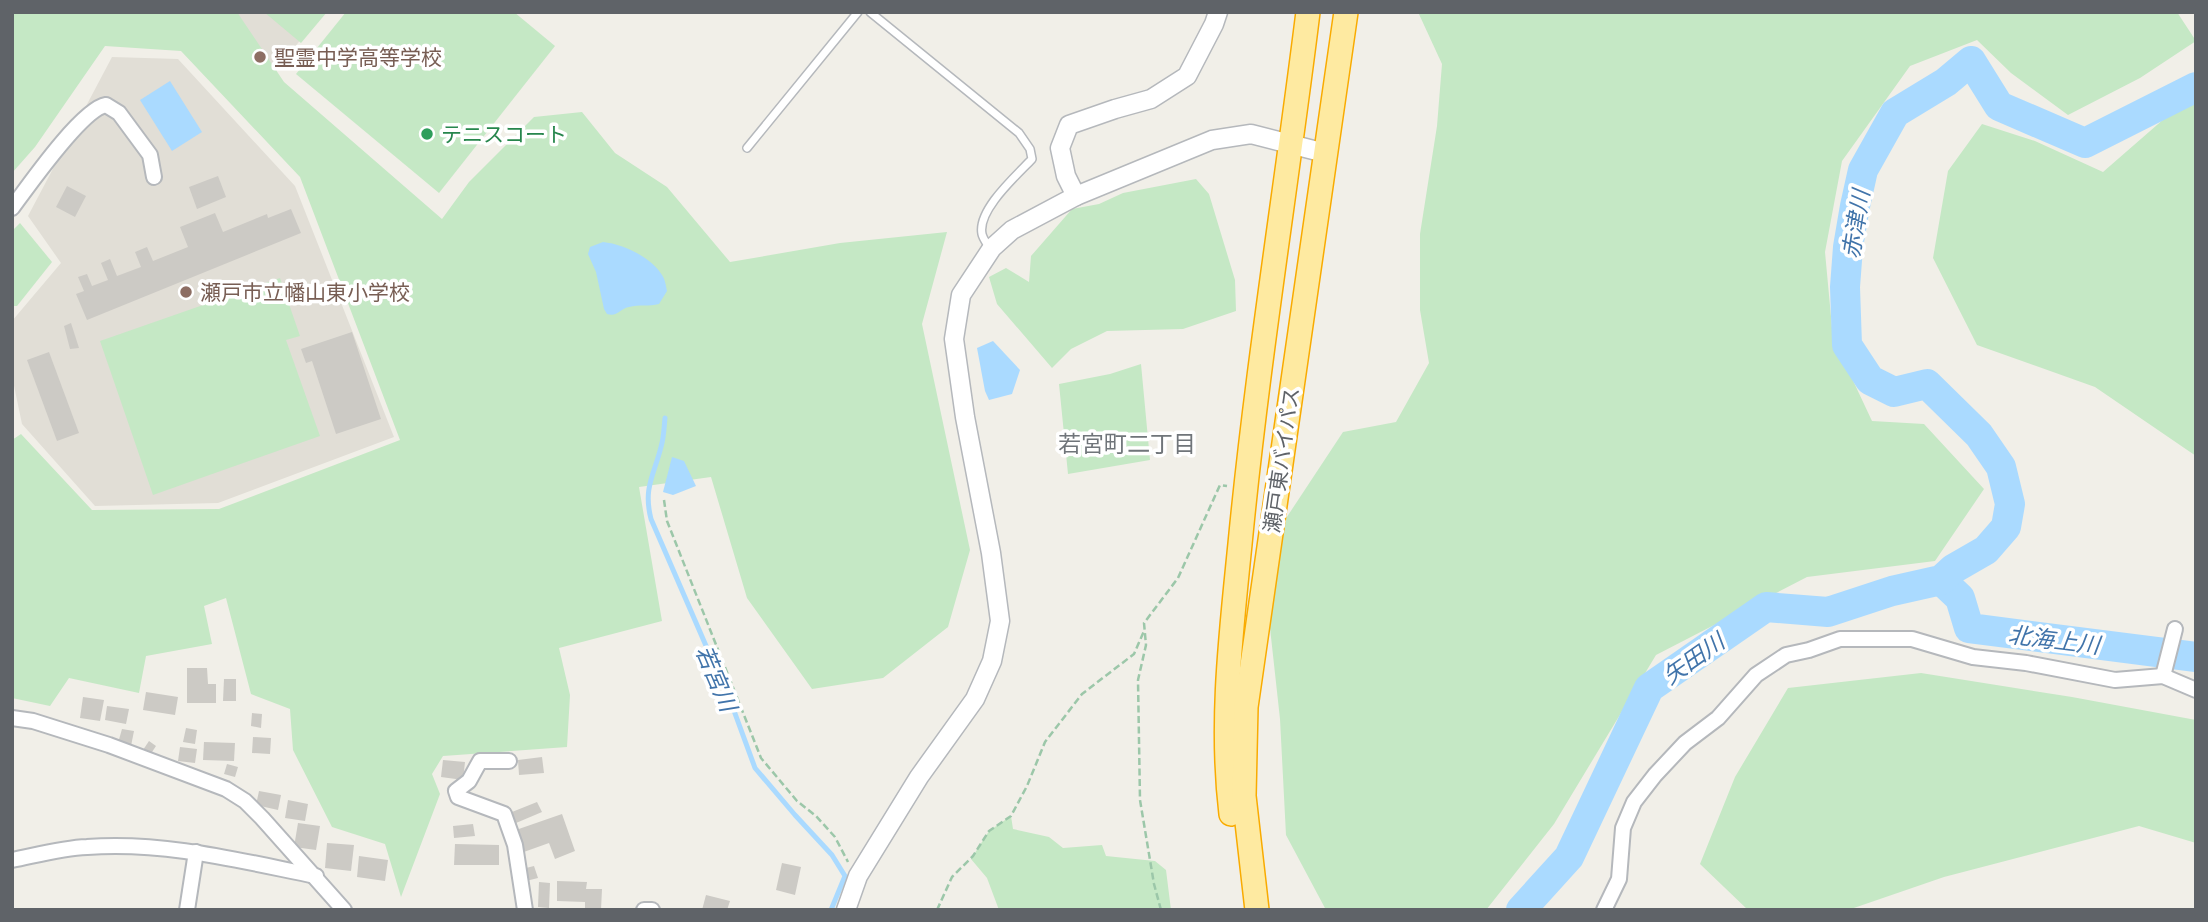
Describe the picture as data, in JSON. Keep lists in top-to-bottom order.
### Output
{
  "streets": {
    "highway": ["瀬戸東バイパス"]
  },
  "districts": ["若宮町二丁目"],
  "water": [
    "赤津川",
    "北海上川",
    "矢田川",
    "若宮川"
  ],
  "places": ["聖霊中学高等学校", "テニスコート", "瀬戸市立幡山東小学校"]
}
